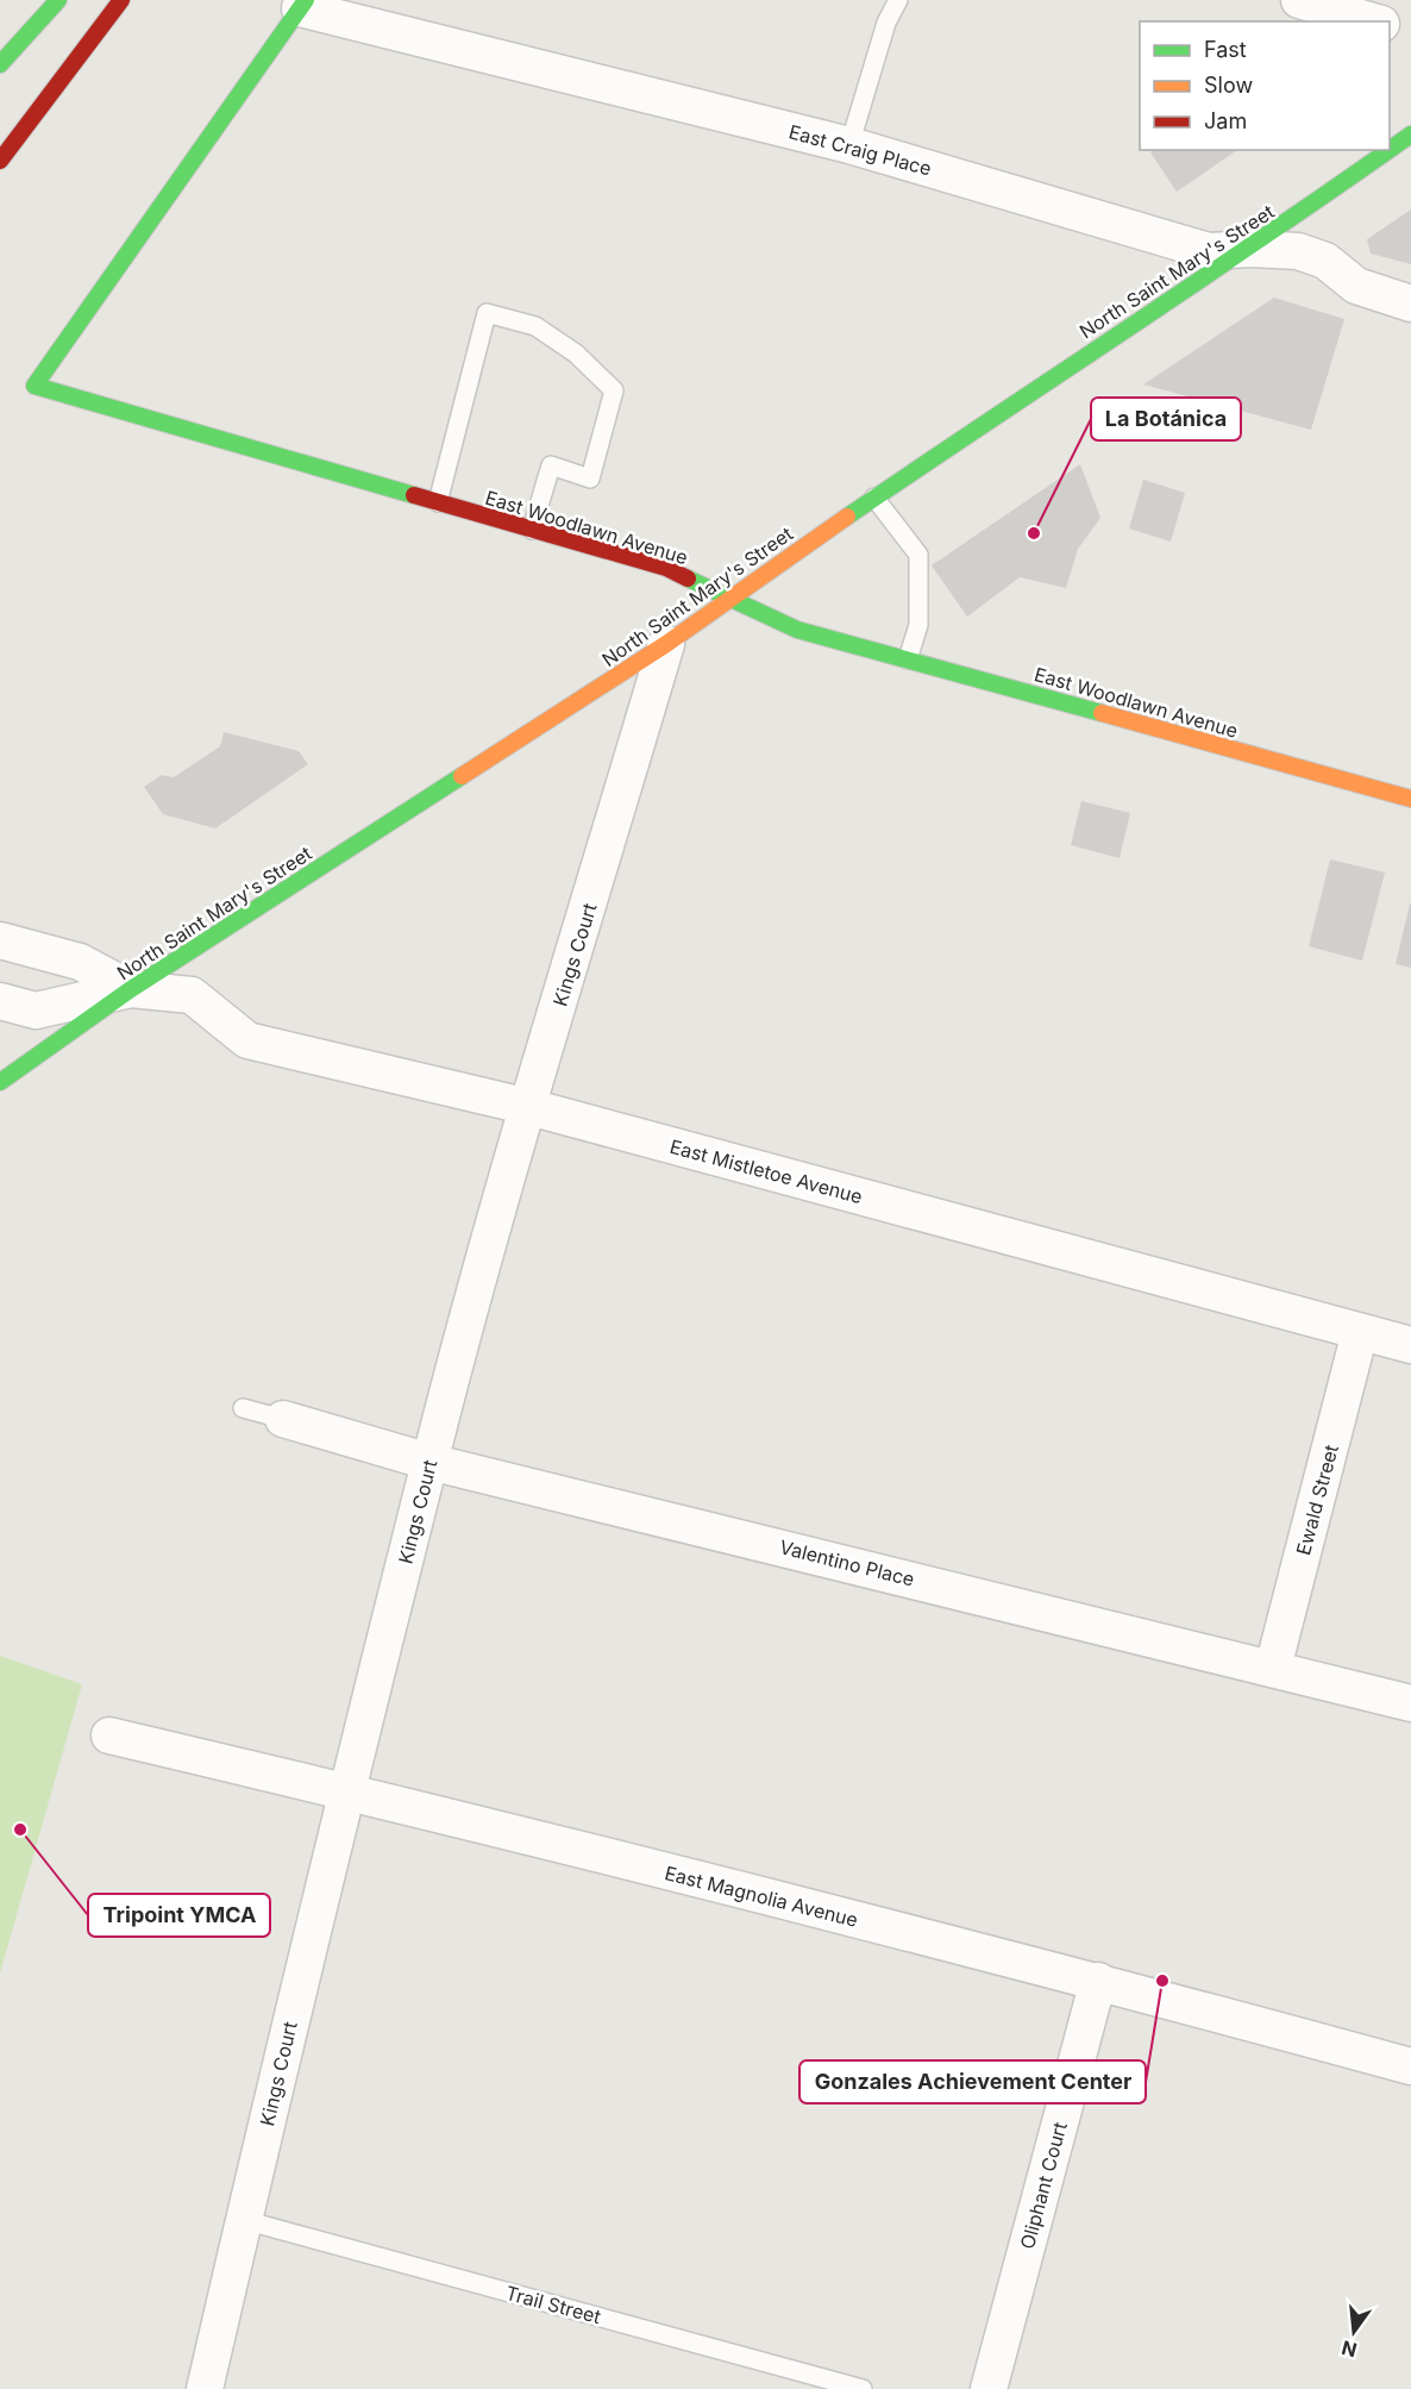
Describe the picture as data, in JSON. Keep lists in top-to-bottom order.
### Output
{
  "streets": {
    "main road": ["North Saint Mary's Street", "East Woodlawn Avenue"],
    "street": [
      "East Craig Place",
      "Kings Court",
      "East Mistletoe Avenue",
      "Ewald Street",
      "Valentino Place",
      "East Magnolia Avenue",
      "Oliphant Court"
    ],
    "lane": ["Trail Street"]
  },
  "crossings": [
    ["East Craig Place", "North Saint Mary's Street"],
    ["East Craig Place", "East Woodlawn Avenue"],
    ["North Saint Mary's Street", "East Woodlawn Avenue"],
    ["North Saint Mary's Street", "Kings Court"],
    ["North Saint Mary's Street", "East Mistletoe Avenue"],
    ["Kings Court", "East Mistletoe Avenue"],
    ["Kings Court", "Valentino Place"],
    ["Kings Court", "East Magnolia Avenue"],
    ["Kings Court", "Trail Street"],
    ["East Mistletoe Avenue", "Ewald Street"],
    ["Ewald Street", "Valentino Place"],
    ["East Magnolia Avenue", "Oliphant Court"]
  ],
  "places": ["La Botánica", "Tripoint YMCA", "Gonzales Achievement Center"],
  "legend": ["Fast", "Slow", "Jam"],
  "north": "bottom"
}
